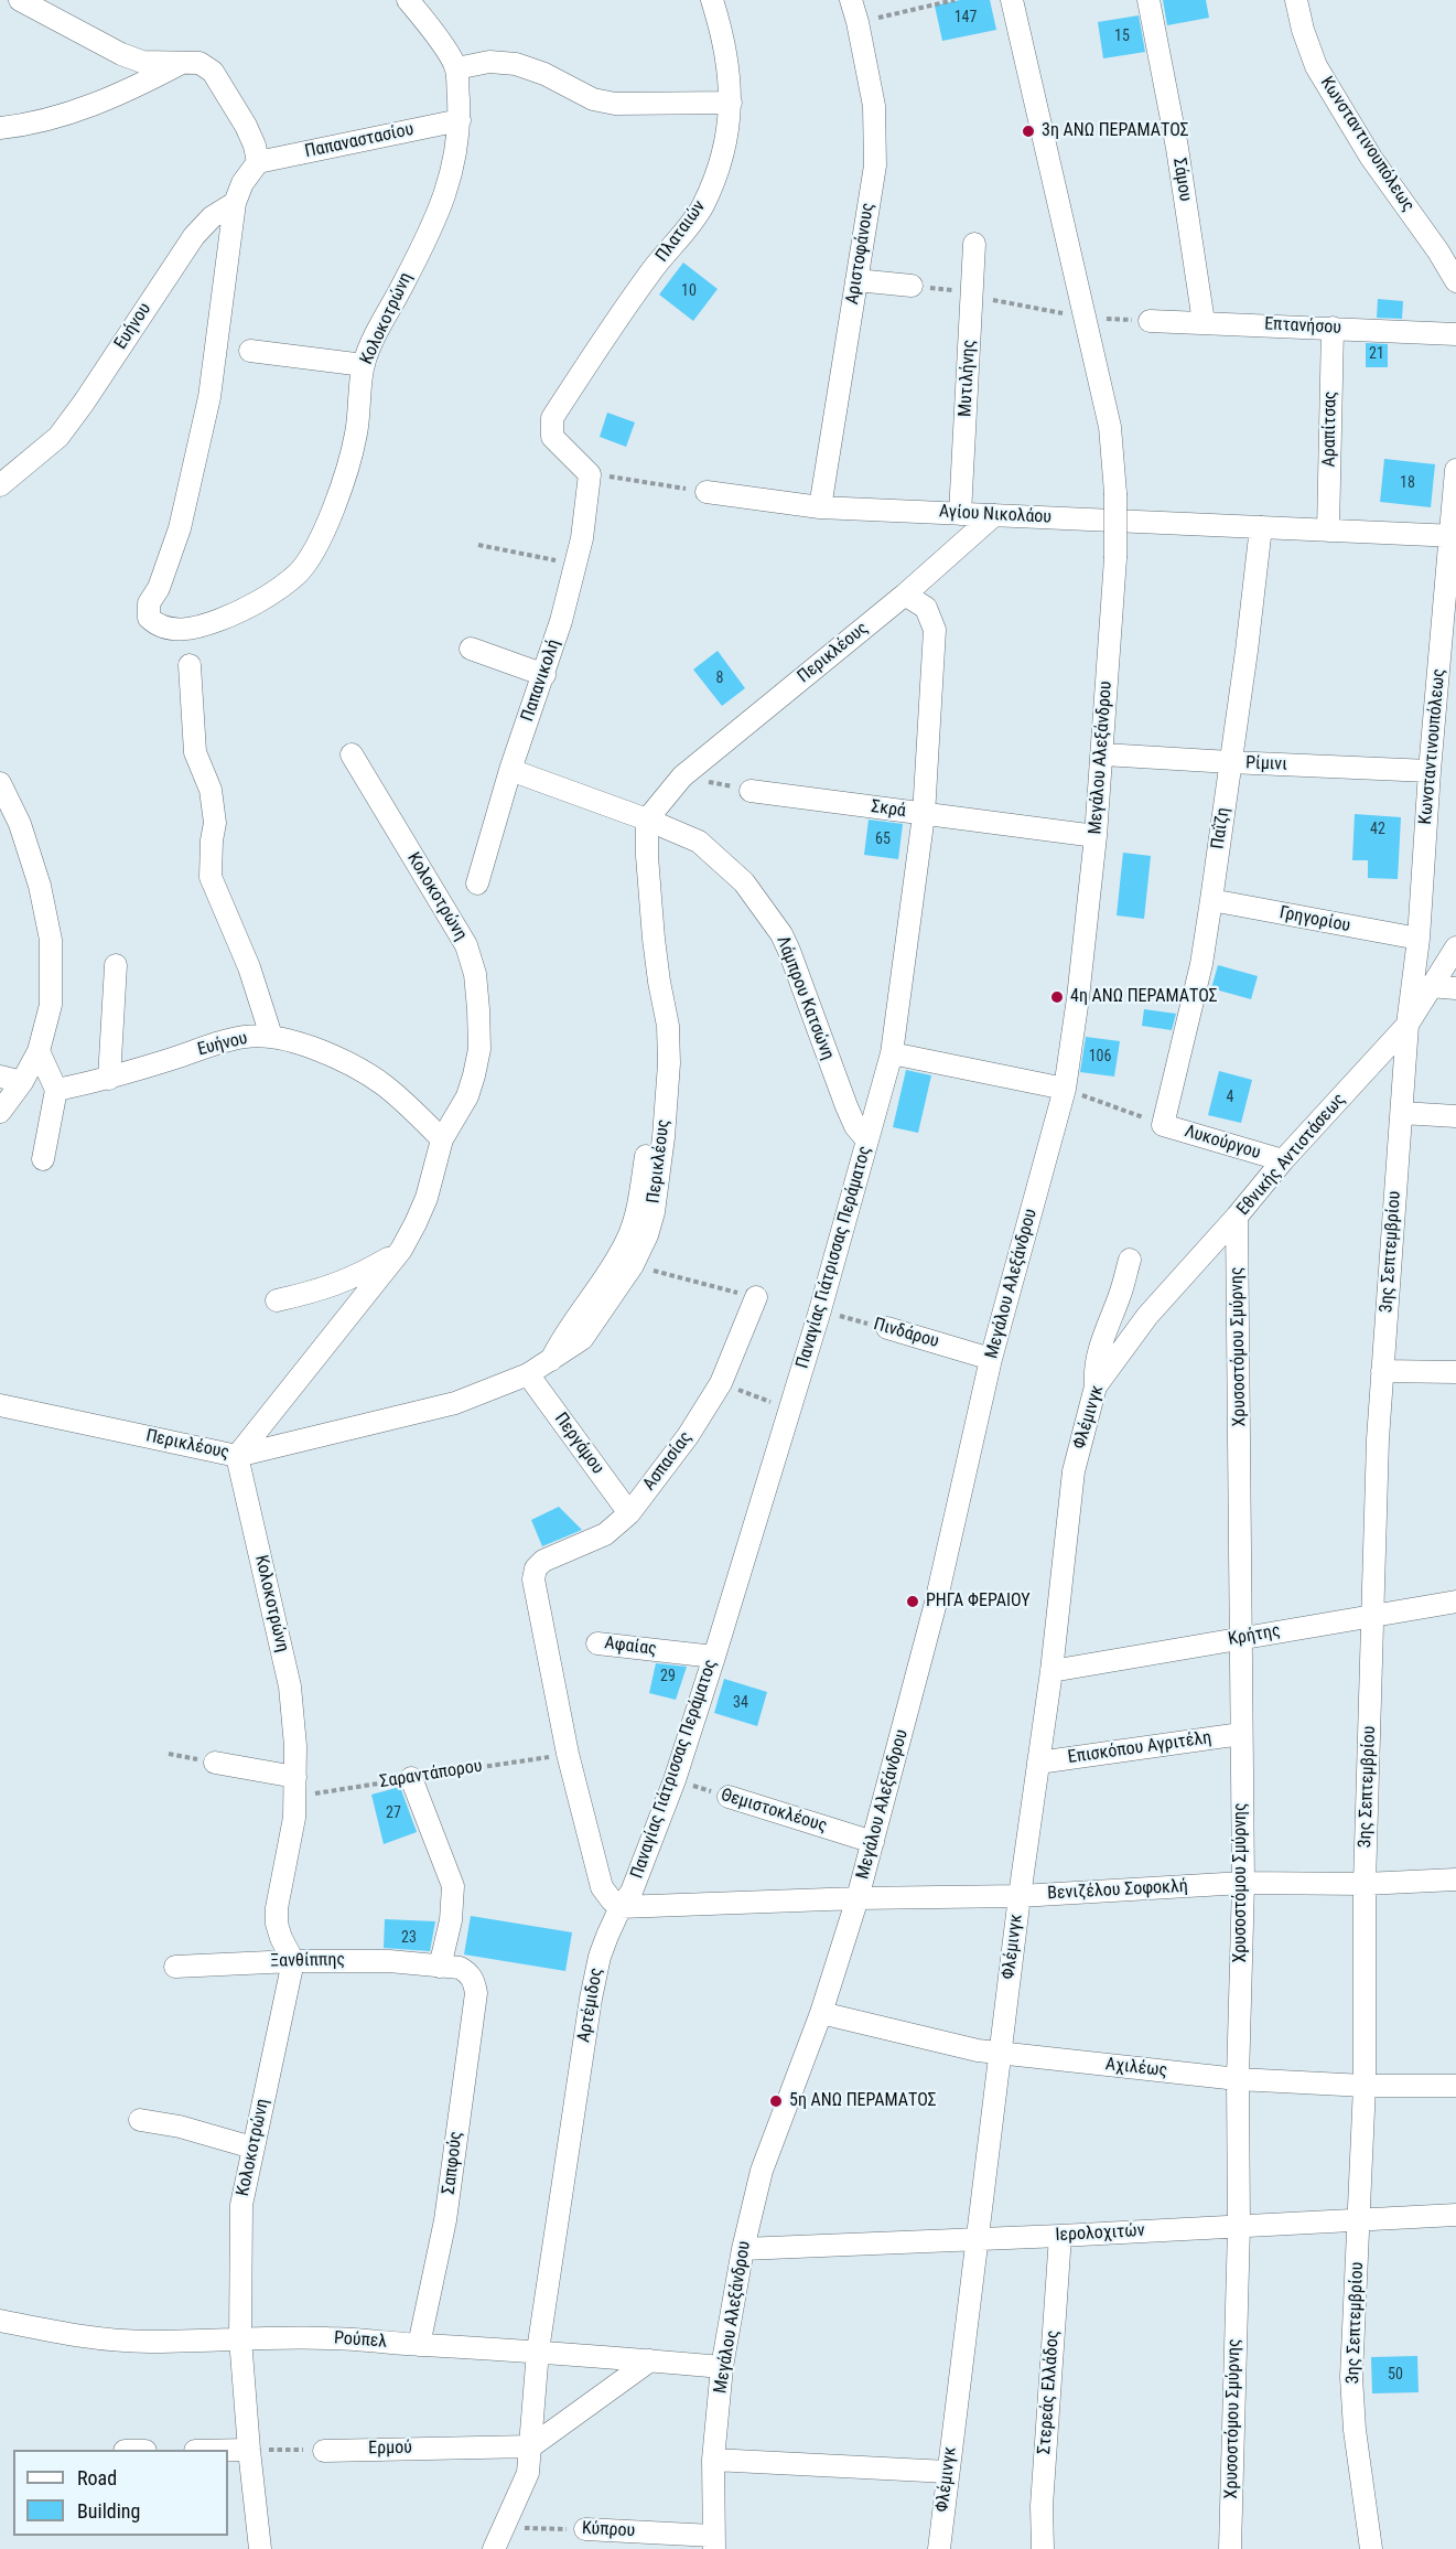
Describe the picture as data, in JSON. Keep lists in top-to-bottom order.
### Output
{
  "streets": {
    "street": [
      "Παπαναστασίου",
      "Κωνσταντινουπόλεως",
      "Σάμου",
      "Πλαταιών",
      "Αριστοφάνους",
      "Κολοκοτρώνη",
      "Ευήνου",
      "Επτανήσου",
      "Μυτιλήνης",
      "Αραπίτσας",
      "Αγίου Νικολάου",
      "Περικλέους",
      "Παπανικολή",
      "Μεγάλου Αλεξάνδρου",
      "Ρίμινι",
      "Σκρά",
      "Παΐζη",
      "Γρηγορίου",
      "Λάμπρου Κατσώνη",
      "Λυκούργου",
      "Εθνικής Αντιστάσεως",
      "3ης Σεπτεμβρίου",
      "Παναγίας Γιάτρισσας Περάματος",
      "Πινδάρου",
      "Χρυσοστόμου Σμύρνης",
      "Φλέμινγκ",
      "Περγάμου",
      "Ασπασίας",
      "Κρήτης",
      "Αφαίας",
      "Επισκόπου Αγριτέλη",
      "Θεμιστοκλέους",
      "Βενιζέλου Σοφοκλή",
      "Ξανθίππης",
      "Αρτέμιδος",
      "Αχιλέως",
      "Σαπφούς",
      "Ιερολοχιτών",
      "Ρούπελ",
      "Στερεάς Ελλάδος",
      "Ερμού",
      "Κύπρου"
    ],
    "path": ["Σαραντάπορου"]
  },
  "crossings": [
    ["Παπαναστασίου", "Κολοκοτρώνη"],
    ["Παπαναστασίου", "Ευήνου"],
    ["Κωνσταντινουπόλεως", "Αγίου Νικολάου"],
    ["Κωνσταντινουπόλεως", "Ρίμινι"],
    ["Κωνσταντινουπόλεως", "Γρηγορίου"],
    ["Κωνσταντινουπόλεως", "Εθνικής Αντιστάσεως"],
    ["Κωνσταντινουπόλεως", "3ης Σεπτεμβρίου"],
    ["Σάμου", "Επτανήσου"],
    ["Πλαταιών", "Παπανικολή"],
    ["Αριστοφάνους", "Αγίου Νικολάου"],
    ["Κολοκοτρώνη", "Ευήνου"],
    ["Κολοκοτρώνη", "Περικλέους"],
    ["Κολοκοτρώνη", "Σαραντάπορου"],
    ["Κολοκοτρώνη", "Ξανθίππης"],
    ["Κολοκοτρώνη", "Ρούπελ"],
    ["Επτανήσου", "Αραπίτσας"],
    ["Μυτιλήνης", "Αγίου Νικολάου"],
    ["Αραπίτσας", "Αγίου Νικολάου"],
    ["Αγίου Νικολάου", "Περικλέους"],
    ["Αγίου Νικολάου", "Παΐζη"],
    ["Περικλέους", "Λάμπρου Κατσώνη"],
    ["Περικλέους", "Παναγίας Γιάτρισσας Περάματος"],
    ["Περικλέους", "Περγάμου"],
    ["Παπανικολή", "Λάμπρου Κατσώνη"],
    ["Μεγάλου Αλεξάνδρου", "Ρίμινι"],
    ["Μεγάλου Αλεξάνδρου", "Σκρά"],
    ["Μεγάλου Αλεξάνδρου", "Πινδάρου"],
    ["Μεγάλου Αλεξάνδρου", "Θεμιστοκλέους"],
    ["Μεγάλου Αλεξάνδρου", "Βενιζέλου Σοφοκλή"],
    ["Μεγάλου Αλεξάνδρου", "Αχιλέως"],
    ["Μεγάλου Αλεξάνδρου", "Ιερολοχιτών"],
    ["Μεγάλου Αλεξάνδρου", "Ρούπελ"],
    ["Μεγάλου Αλεξάνδρου", "Κύπρου"],
    ["Ρίμινι", "Παΐζη"],
    ["Σκρά", "Παναγίας Γιάτρισσας Περάματος"],
    ["Παΐζη", "Γρηγορίου"],
    ["Παΐζη", "Λυκούργου"],
    ["Λάμπρου Κατσώνη", "Παναγίας Γιάτρισσας Περάματος"],
    ["Λυκούργου", "Εθνικής Αντιστάσεως"],
    ["Εθνικής Αντιστάσεως", "3ης Σεπτεμβρίου"],
    ["Εθνικής Αντιστάσεως", "Χρυσοστόμου Σμύρνης"],
    ["Εθνικής Αντιστάσεως", "Φλέμινγκ"],
    ["3ης Σεπτεμβρίου", "Κρήτης"],
    ["3ης Σεπτεμβρίου", "Βενιζέλου Σοφοκλή"],
    ["3ης Σεπτεμβρίου", "Αχιλέως"],
    ["3ης Σεπτεμβρίου", "Ιερολοχιτών"],
    ["Παναγίας Γιάτρισσας Περάματος", "Πινδάρου"],
    ["Παναγίας Γιάτρισσας Περάματος", "Αφαίας"],
    ["Παναγίας Γιάτρισσας Περάματος", "Θεμιστοκλέους"],
    ["Παναγίας Γιάτρισσας Περάματος", "Βενιζέλου Σοφοκλή"],
    ["Παναγίας Γιάτρισσας Περάματος", "Αρτέμιδος"],
    ["Χρυσοστόμου Σμύρνης", "Κρήτης"],
    ["Χρυσοστόμου Σμύρνης", "Επισκόπου Αγριτέλη"],
    ["Χρυσοστόμου Σμύρνης", "Βενιζέλου Σοφοκλή"],
    ["Χρυσοστόμου Σμύρνης", "Αχιλέως"],
    ["Χρυσοστόμου Σμύρνης", "Ιερολοχιτών"],
    ["Φλέμινγκ", "Κρήτης"],
    ["Φλέμινγκ", "Επισκόπου Αγριτέλη"],
    ["Φλέμινγκ", "Βενιζέλου Σοφοκλή"],
    ["Φλέμινγκ", "Αχιλέως"],
    ["Φλέμινγκ", "Ιερολοχιτών"],
    ["Περγάμου", "Ασπασίας"],
    ["Ασπασίας", "Σαραντάπορου"],
    ["Βενιζέλου Σοφοκλή", "Αρτέμιδος"],
    ["Ξανθίππης", "Σαπφούς"],
    ["Αρτέμιδος", "Ρούπελ"],
    ["Αρτέμιδος", "Ερμού"],
    ["Αρτέμιδος", "Κύπρου"],
    ["Σαπφούς", "Ρούπελ"],
    ["Ιερολοχιτών", "Στερεάς Ελλάδος"]
  ],
  "places": [
    "3η ΑΝΩ ΠΕΡΑΜΑΤΟΣ",
    "4η ΑΝΩ ΠΕΡΑΜΑΤΟΣ",
    "ΡΗΓΑ ΦΕΡΑΙΟΥ",
    "5η ΑΝΩ ΠΕΡΑΜΑΤΟΣ"
  ],
  "house_numbers": [
    "147",
    "15",
    "10",
    "21",
    "18",
    "8",
    "42",
    "65",
    "106",
    "4",
    "29",
    "34",
    "27",
    "23",
    "50"
  ],
  "legend": ["Road", "Building"]
}
